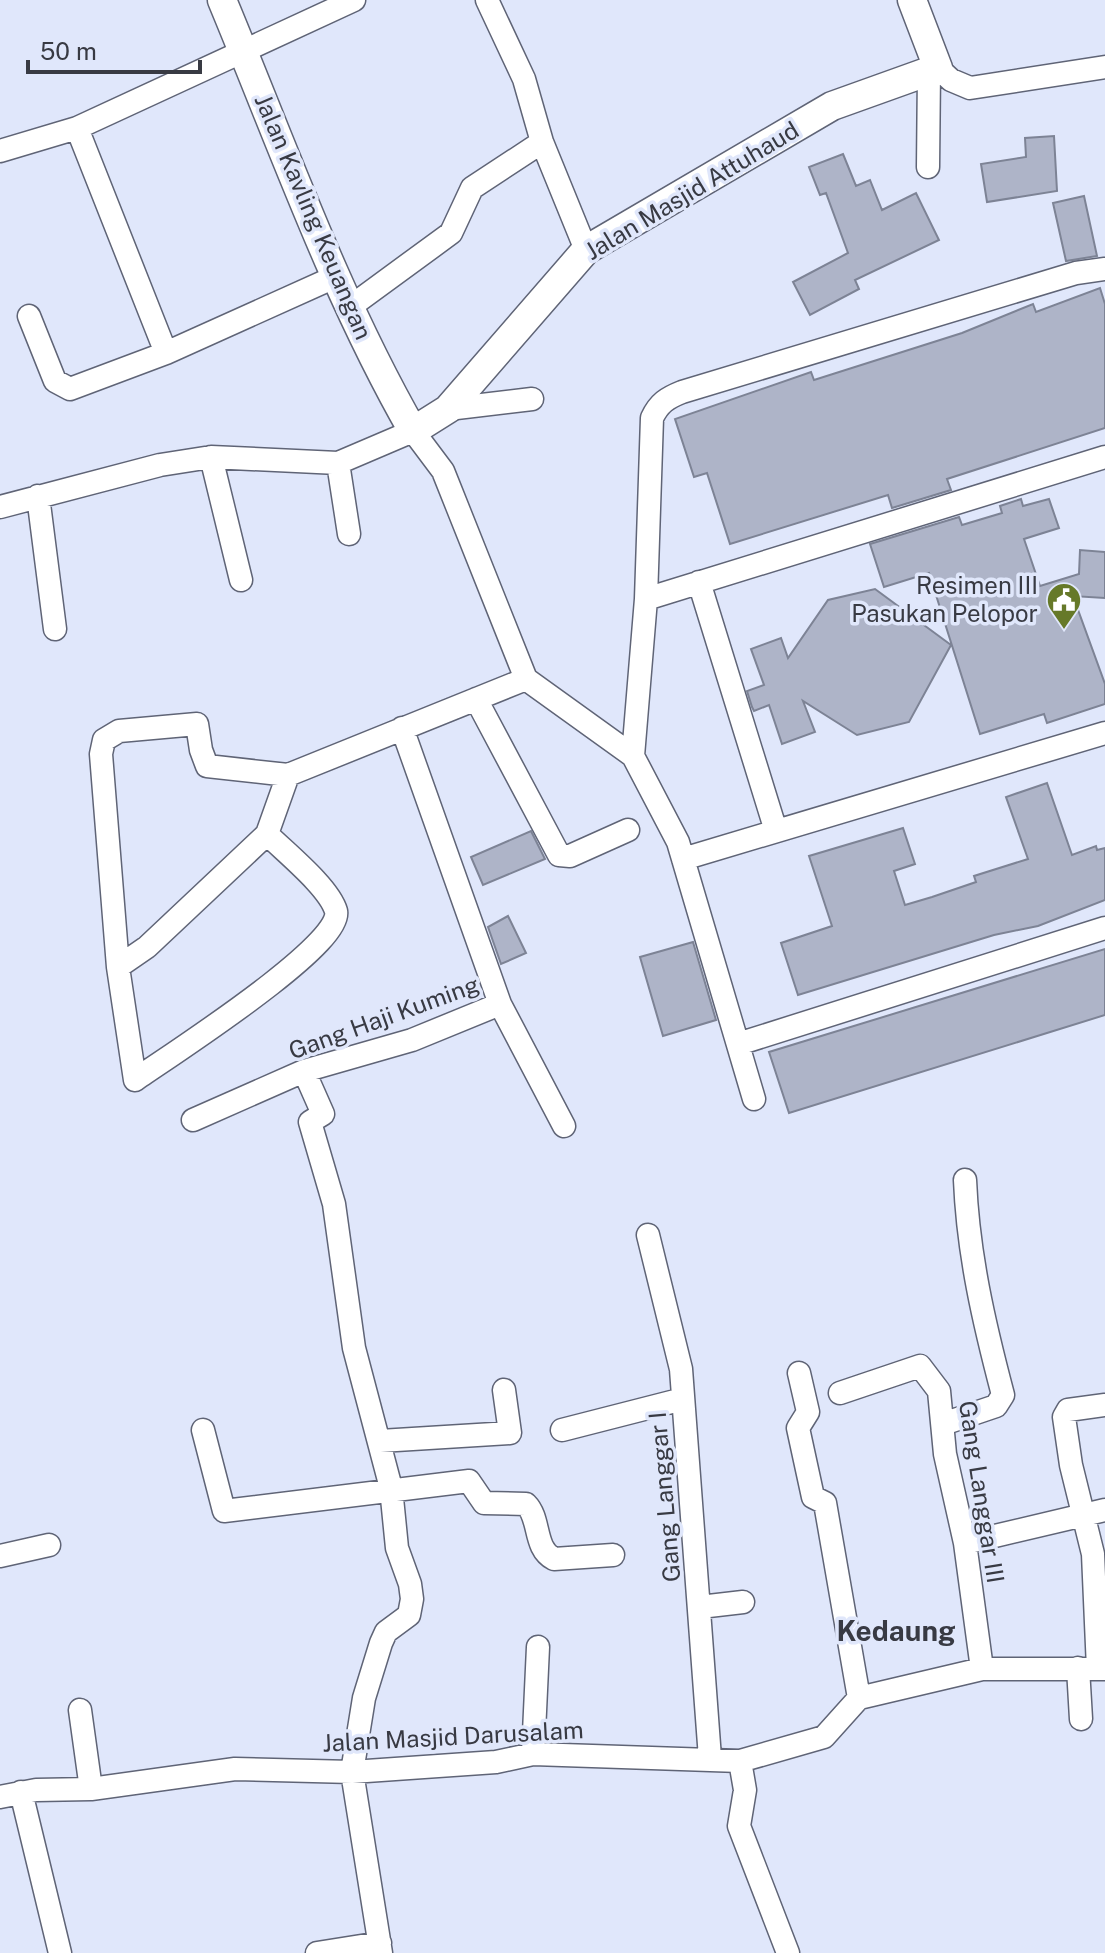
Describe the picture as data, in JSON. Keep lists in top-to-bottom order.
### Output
{
  "streets": {
    "street": [
      "Jalan Masjid Attuhaud",
      "Jalan Kavling Keuangan",
      "Gang Haji Kuming",
      "Gang Langgar III",
      "Gang Langgar I",
      "Jalan Masjid Darusalam"
    ]
  },
  "crossings": [
    ["Jalan Masjid Attuhaud", "Jalan Kavling Keuangan"],
    ["Gang Langgar I", "Jalan Masjid Darusalam"]
  ],
  "districts": ["Kedaung"],
  "places": {
    "public building": ["Resimen III Pasukan Pelopor"]
  },
  "scale_bar": "50 m"
}
